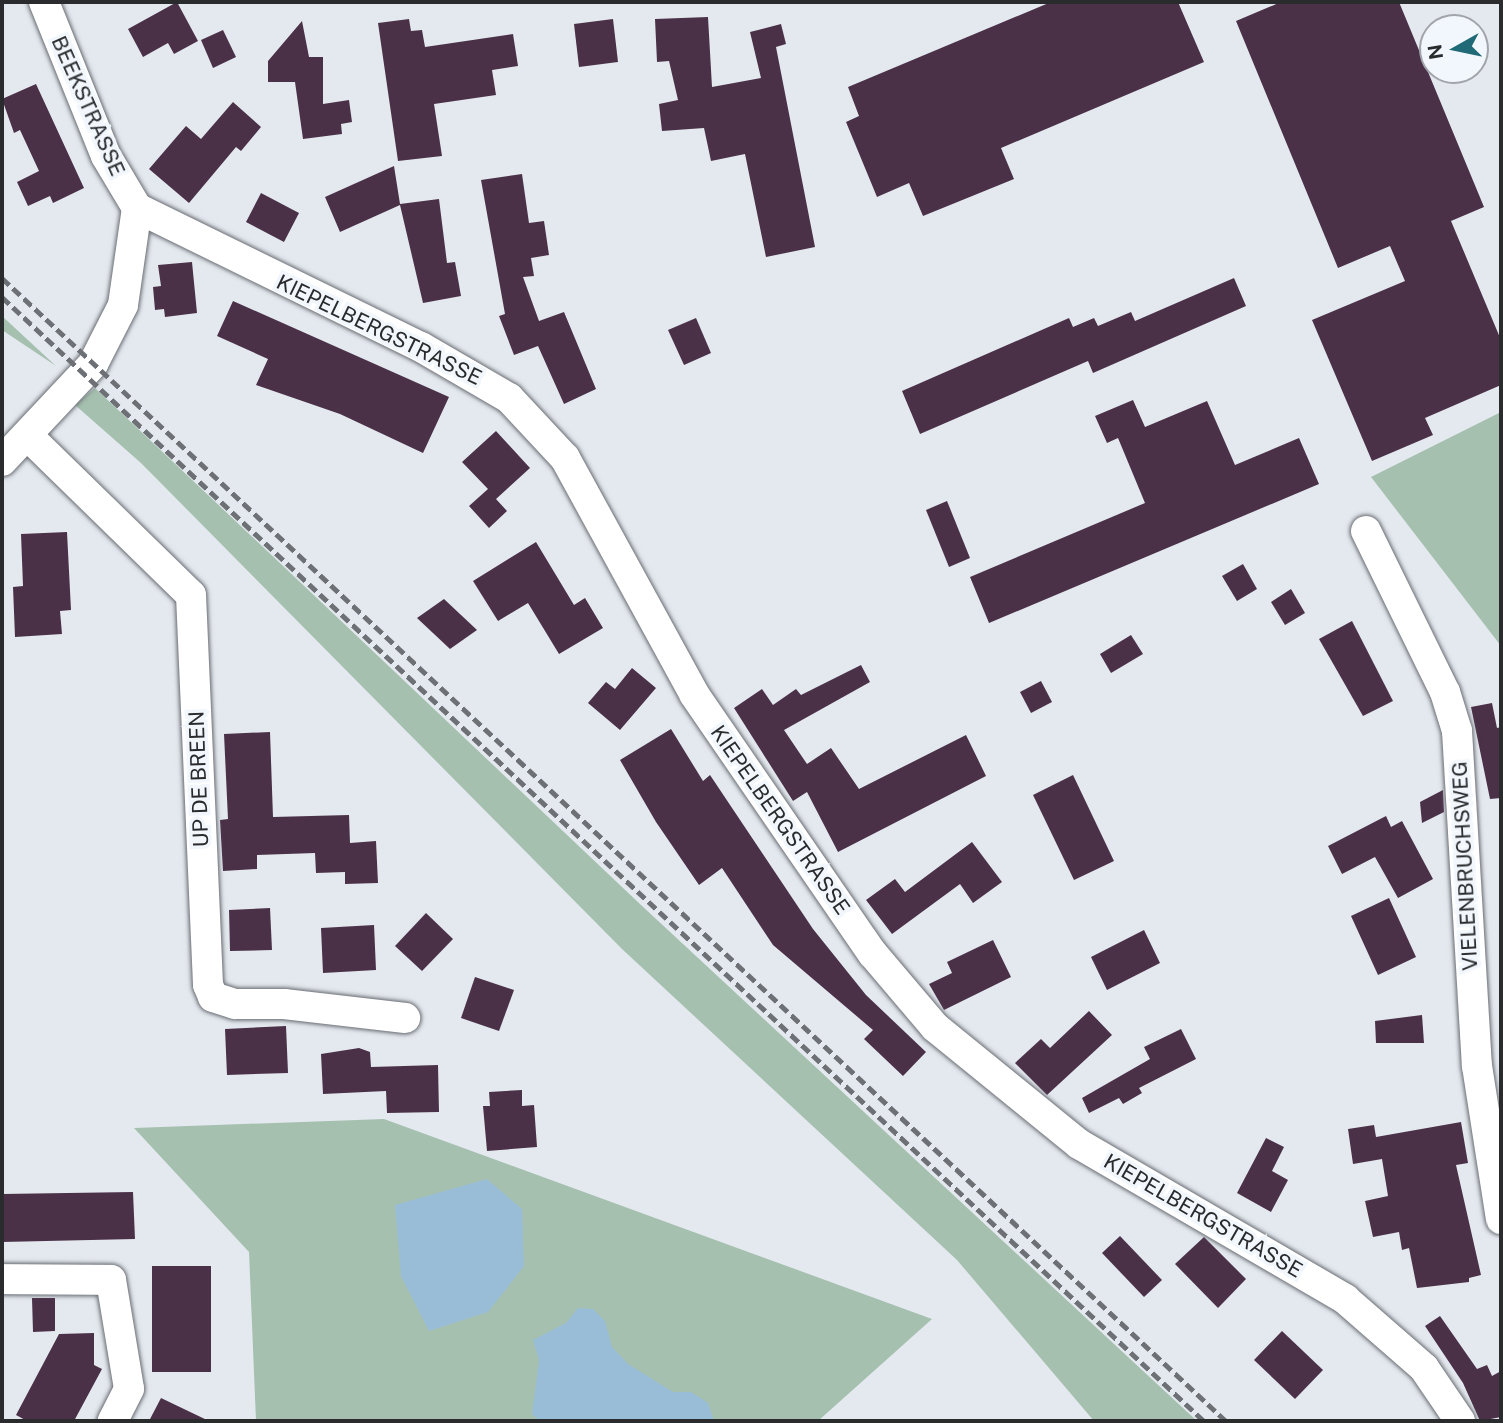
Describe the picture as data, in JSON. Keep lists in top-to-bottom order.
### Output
{
  "streets": {
    "street": [
      "BEEKSTRASSE",
      "KIEPELBERGSTRASSE",
      "UP DE BREEN",
      "VIELENBRUCHSWEG"
    ]
  },
  "crossings": [
    ["BEEKSTRASSE", "KIEPELBERGSTRASSE"]
  ],
  "north": "left"
}
